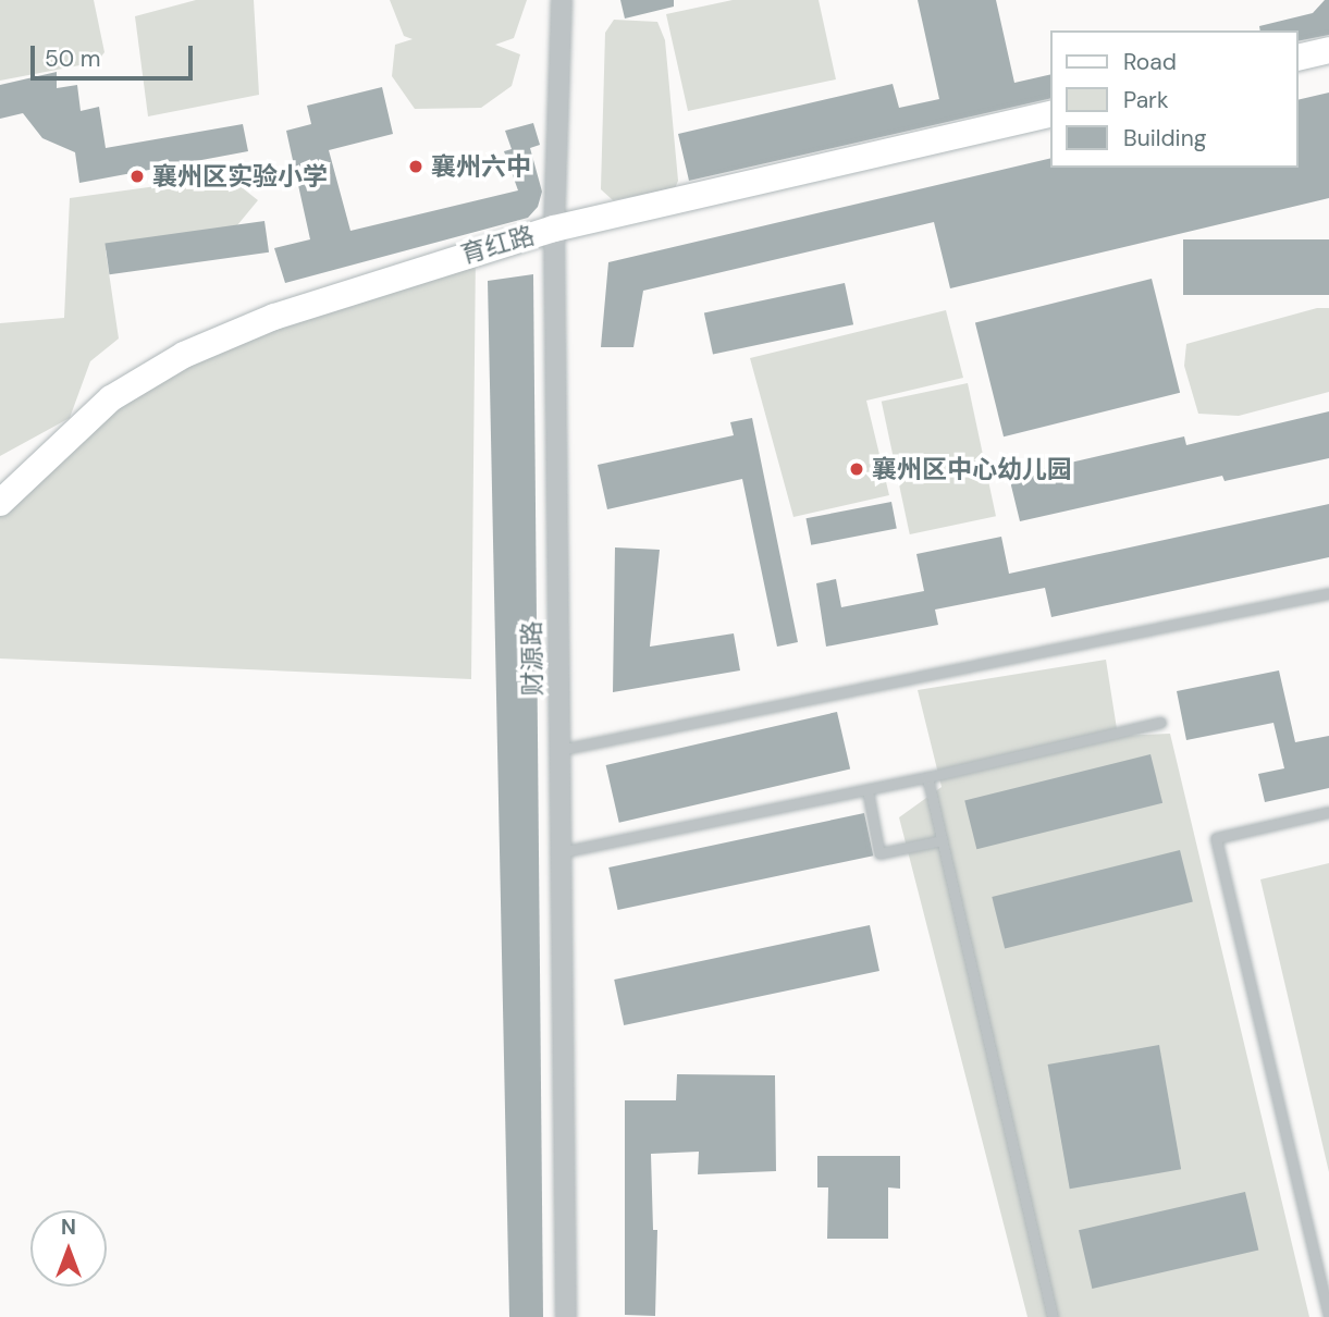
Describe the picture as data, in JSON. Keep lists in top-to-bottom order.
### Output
{
  "streets": {
    "street": ["育红路", "财源路"]
  },
  "crossings": [
    ["育红路", "财源路"]
  ],
  "places": ["襄州六中", "襄州区实验小学", "襄州区中心幼儿园"],
  "legend": ["Road", "Park", "Building"],
  "scale_bar": "50 m",
  "north": "top"
}
